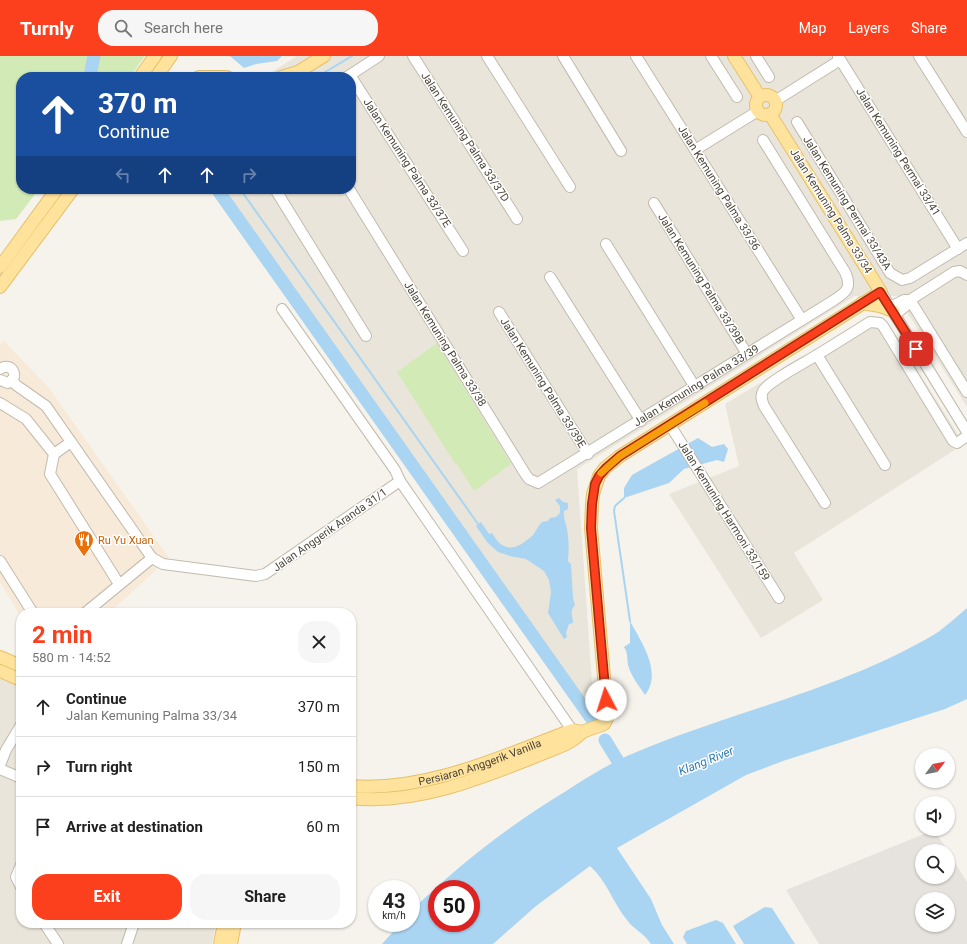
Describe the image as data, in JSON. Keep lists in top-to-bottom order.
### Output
{
  "streets": {
    "main road": ["Jalan Kemuning Palma 33/34", "Jalan Kemuning Palma 33/39", "Persiaran Anggerik Vanilla"],
    "street": [
      "Jalan Kemuning Palma 33/37D",
      "Jalan Kemuning Permai 33/41",
      "Jalan Kemuning Palma 33/37E",
      "Jalan Kemuning Palma 33/36",
      "Jalan Kemuning Permai 33/43A",
      "Jalan Kemuning Palma 33/39B",
      "Jalan Kemuning Palma 33/38",
      "Jalan Kemuning Palma 33/39E",
      "Jalan Kemuning Harmoni 33/159",
      "Jalan Anggerik Aranda 31/1"
    ]
  },
  "crossings": [
    ["Jalan Kemuning Permai 33/41", "Jalan Kemuning Permai 33/43A"],
    ["Jalan Kemuning Palma 33/36", "Jalan Kemuning Palma 33/39"],
    ["Jalan Kemuning Palma 33/39B", "Jalan Kemuning Palma 33/39"],
    ["Jalan Kemuning Palma 33/38", "Jalan Kemuning Palma 33/39"],
    ["Jalan Kemuning Palma 33/39E", "Jalan Kemuning Palma 33/39"],
    ["Jalan Kemuning Palma 33/39", "Jalan Kemuning Harmoni 33/159"],
    ["Jalan Kemuning Palma 33/39", "Persiaran Anggerik Vanilla"],
    ["Jalan Anggerik Aranda 31/1", "Persiaran Anggerik Vanilla"]
  ],
  "water": ["Klang River"],
  "places": {
    "restaurant": ["Ru Yu Xuan"]
  },
  "north": "top right",
  "page": {
    "header": "Turnly",
    "search": "Search here",
    "nav": ["Map", "Layers", "Share"],
    "turn": ["370 m", "Continue"],
    "heading": ["2 min", "580 m · 14:52"],
    "list": [
      {
        "name": "Continue",
        "note": "Jalan Kemuning Palma 33/34",
        "value": "370 m"
      },
      {
        "name": "Turn right",
        "value": "150 m"
      },
      {
        "name": "Arrive at destination",
        "value": "60 m"
      }
    ],
    "buttons": ["Exit", "Share"],
    "speed": "43 km/h",
    "limit": "50"
  }
}
